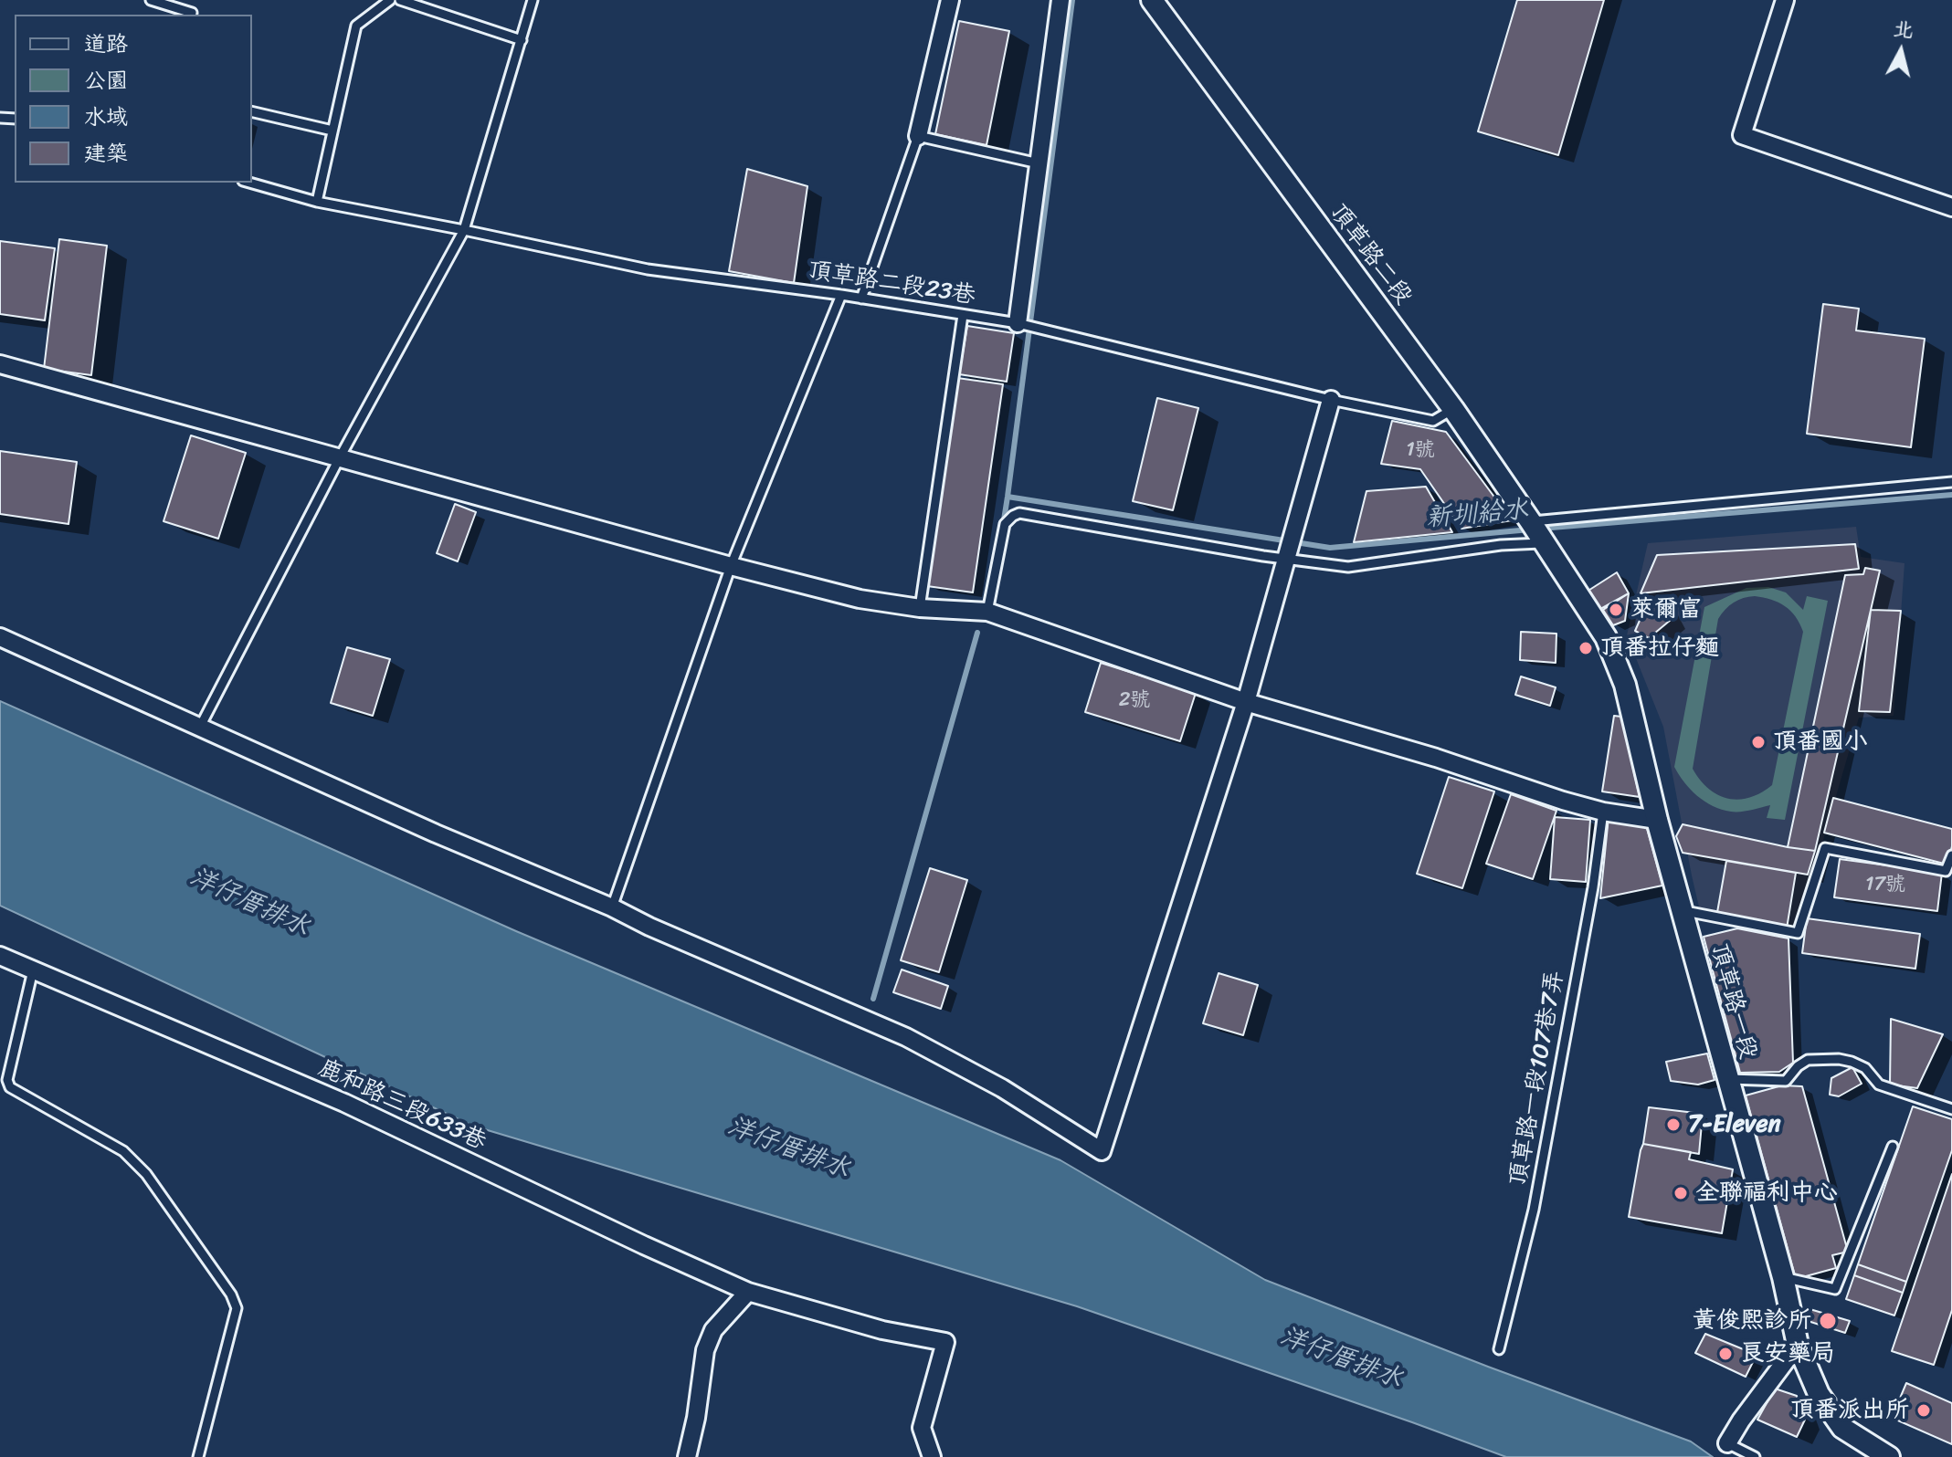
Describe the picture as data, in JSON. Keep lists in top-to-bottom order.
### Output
{
  "streets": {
    "street": ["頂草路二段", "頂草路一段", "鹿和路三段633巷"],
    "lane": ["頂草路二段23巷", "頂草路一段107巷7弄"]
  },
  "crossings": [
    ["頂草路二段", "頂草路二段23巷"],
    ["頂草路二段", "頂草路一段"]
  ],
  "water": ["新圳給水", "洋仔厝排水"],
  "places": [
    "萊爾富",
    "頂番拉仔麵",
    "頂番國小",
    "7-Eleven",
    "全聯福利中心",
    "黃俊熙診所",
    "良安藥局",
    "頂番派出所"
  ],
  "house_numbers": ["1號", "2號", "17號"],
  "legend": [
    "道路",
    "公園",
    "水域",
    "建築"
  ],
  "north": "top"
}
